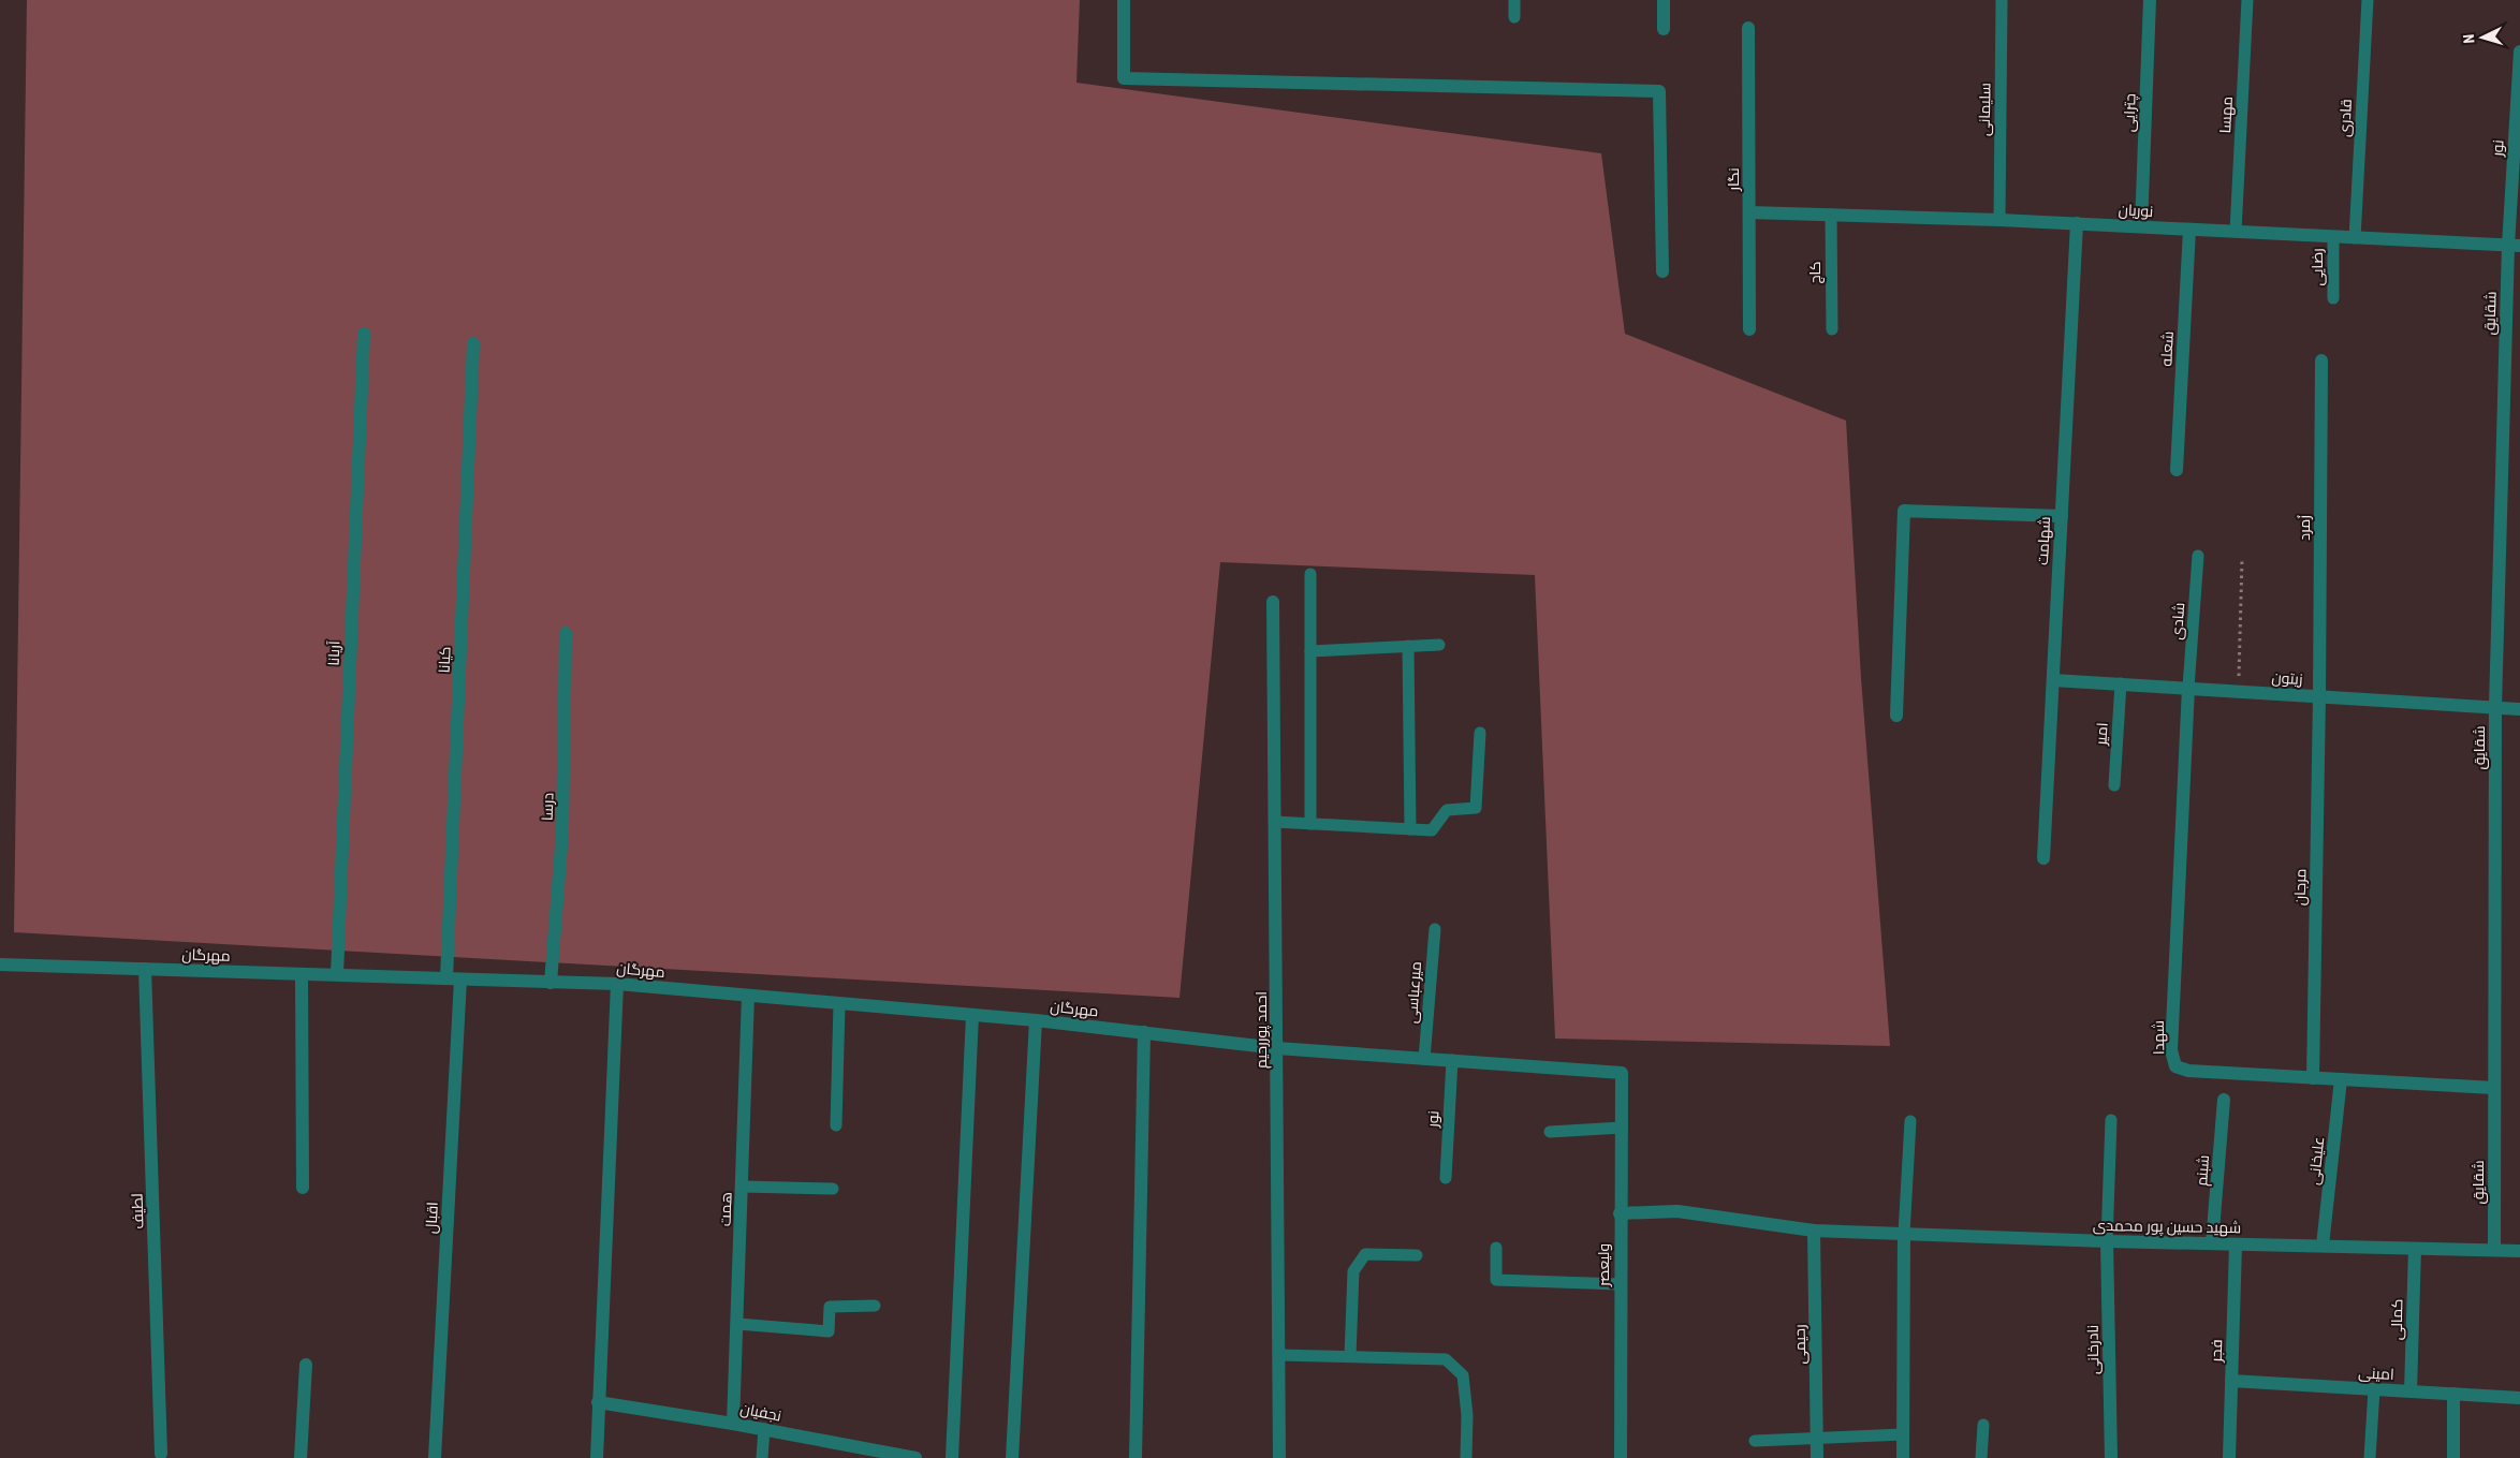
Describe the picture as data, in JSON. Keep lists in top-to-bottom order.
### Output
{
  "streets": {
    "street": [
      "چترایی",
      "نور",
      "نگار",
      "نوریان",
      "شقایق",
      "شعله",
      "زُمرد",
      "شهامت",
      "آریانا",
      "کیانا",
      "زیتون",
      "درسا",
      "مرجان",
      "مهرگان",
      "احمد پوررحیم",
      "شهدا",
      "علیخانی",
      "شبنم",
      "همت",
      "لطیف",
      "اقبال",
      "شهید حسین پور محمدی",
      "ولیعصر",
      "کمالی",
      "رحیمی",
      "نادرخانی",
      "فجر",
      "امینی",
      "نجفیان"
    ],
    "lane": [
      "سلیمانی",
      "مهسا",
      "قادری",
      "رضایی",
      "کاج",
      "شادی",
      "امیر",
      "میرعباسی"
    ]
  },
  "crossings": [
    ["سلیمانی", "نوریان"],
    ["چترایی", "نوریان"],
    ["مهسا", "نوریان"],
    ["قادری", "نوریان"],
    ["نور", "نوریان"],
    ["نور", "شقایق"],
    ["نور", "مهرگان"],
    ["نگار", "نوریان"],
    ["نوریان", "رضایی"],
    ["نوریان", "کاج"],
    ["نوریان", "شقایق"],
    ["نوریان", "شعله"],
    ["نوریان", "شهامت"],
    ["شقایق", "زیتون"],
    ["شقایق", "شهدا"],
    ["شقایق", "شهید حسین پور محمدی"],
    ["زُمرد", "زیتون"],
    ["زُمرد", "مرجان"],
    ["شهامت", "زیتون"],
    ["شادی", "زیتون"],
    ["شادی", "شهدا"],
    ["آریانا", "مهرگان"],
    ["کیانا", "مهرگان"],
    ["زیتون", "امیر"],
    ["زیتون", "مرجان"],
    ["زیتون", "شهدا"],
    ["درسا", "مهرگان"],
    ["مرجان", "شهدا"],
    ["مهرگان", "میرعباسی"],
    ["مهرگان", "احمد پوررحیم"],
    ["مهرگان", "همت"],
    ["مهرگان", "لطیف"],
    ["مهرگان", "اقبال"],
    ["مهرگان", "ولیعصر"],
    ["شهدا", "علیخانی"],
    ["علیخانی", "شهید حسین پور محمدی"],
    ["شبنم", "شهید حسین پور محمدی"],
    ["همت", "نجفیان"],
    ["شهید حسین پور محمدی", "ولیعصر"],
    ["شهید حسین پور محمدی", "کمالی"],
    ["شهید حسین پور محمدی", "رحیمی"],
    ["شهید حسین پور محمدی", "نادرخانی"],
    ["شهید حسین پور محمدی", "فجر"],
    ["کمالی", "امینی"],
    ["فجر", "امینی"]
  ],
  "north": "left"
}
